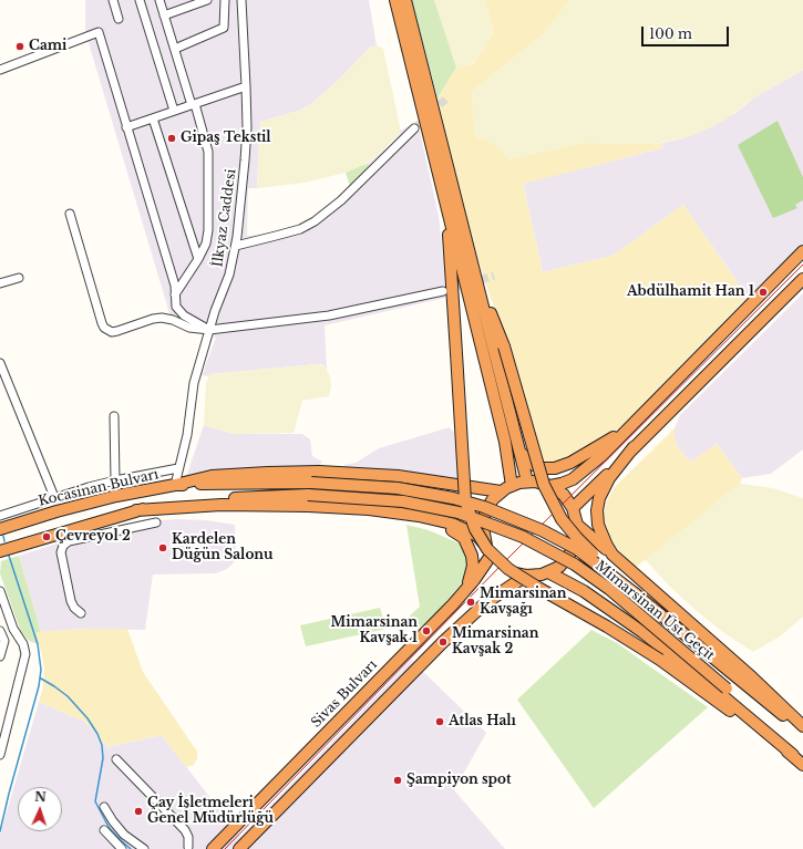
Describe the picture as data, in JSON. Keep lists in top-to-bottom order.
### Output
{
  "streets": {
    "highway": ["Kocasinan Bulvarı", "Mimarsinan Üst Geçit", "Sivas Bulvarı"],
    "street": ["İlkyaz Caddesi"]
  },
  "crossings": [
    ["İlkyaz Caddesi", "Kocasinan Bulvarı"],
    ["Kocasinan Bulvarı", "Mimarsinan Üst Geçit"]
  ],
  "places": [
    "Cami",
    "Gipaş Tekstil",
    "Abdülhamit Han 1",
    "Çevreyol 2",
    "Kardelen Düğün Salonu",
    "Mimarsinan Kavşağı",
    "Mimarsinan Kavşak 1",
    "Mimarsinan Kavşak 2",
    "Atlas Halı",
    "Şampiyon spot",
    "Çay İşletmeleri Genel Müdürlüğü"
  ],
  "scale_bar": "100 m",
  "north": "top"
}
